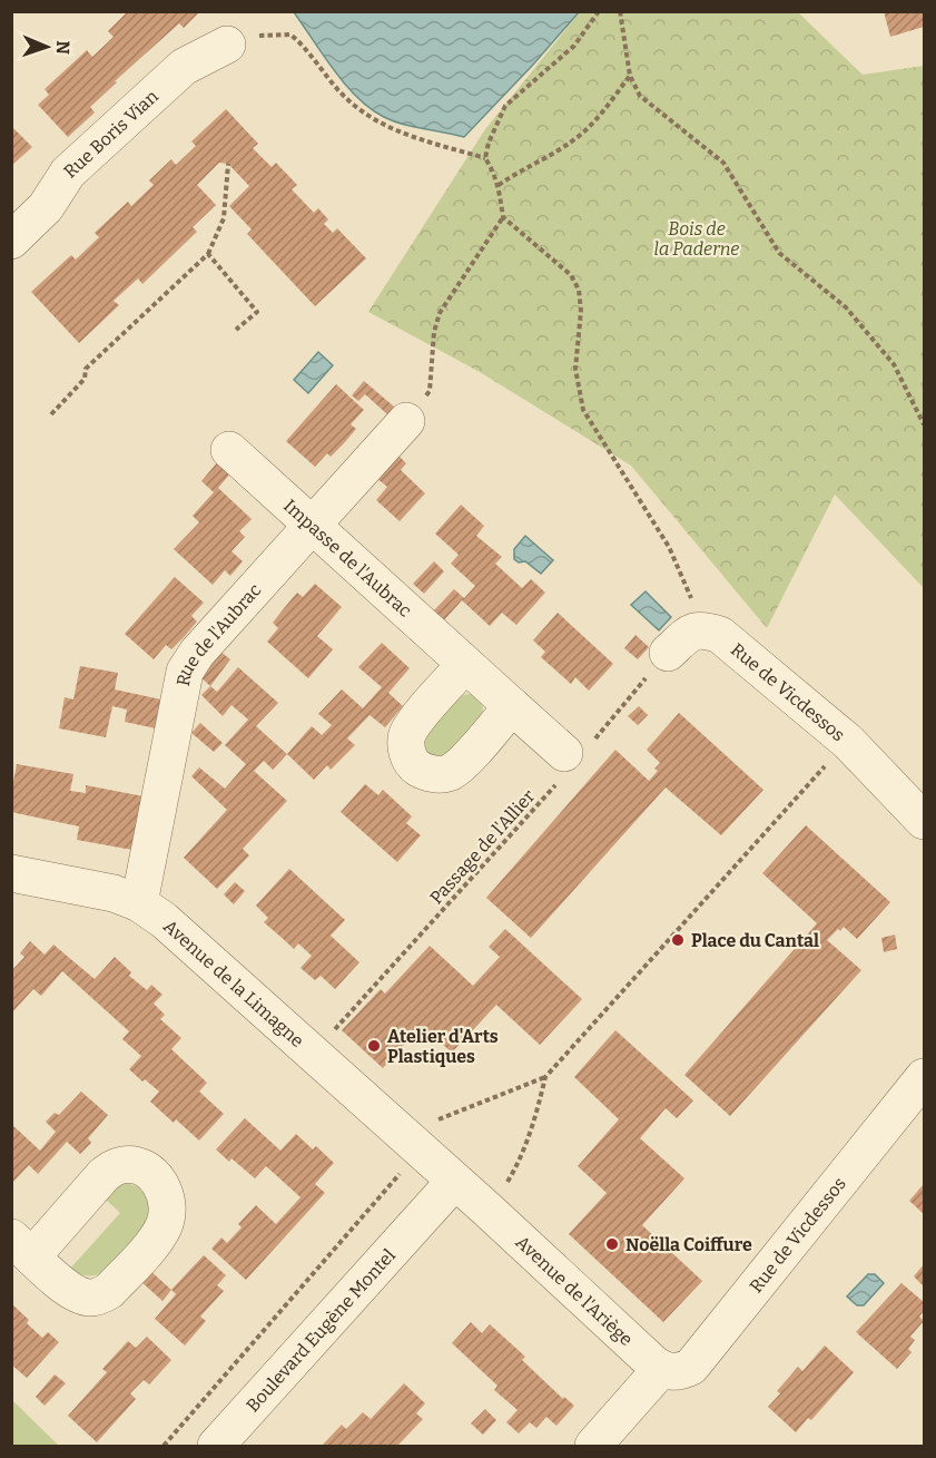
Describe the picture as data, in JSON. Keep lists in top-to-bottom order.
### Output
{
  "streets": {
    "street": [
      "Rue Boris Vian",
      "Impasse de l'Aubrac",
      "Rue de l'Aubrac",
      "Rue de Vicdessos",
      "Avenue de la Limagne",
      "Avenue de l'Ariège",
      "Boulevard Eugène Montel"
    ],
    "path": ["Passage de l'Allier"]
  },
  "crossings": [
    ["Impasse de l'Aubrac", "Rue de l'Aubrac"],
    ["Impasse de l'Aubrac", "Passage de l'Allier"],
    ["Rue de l'Aubrac", "Avenue de la Limagne"],
    ["Rue de Vicdessos", "Avenue de l'Ariège"],
    ["Passage de l'Allier", "Avenue de la Limagne"]
  ],
  "parks": ["Bois de la Paderne"],
  "places": ["Place du Cantal", "Atelier d'Arts Plastiques", "Noëlla Coiffure"],
  "north": "right"
}
